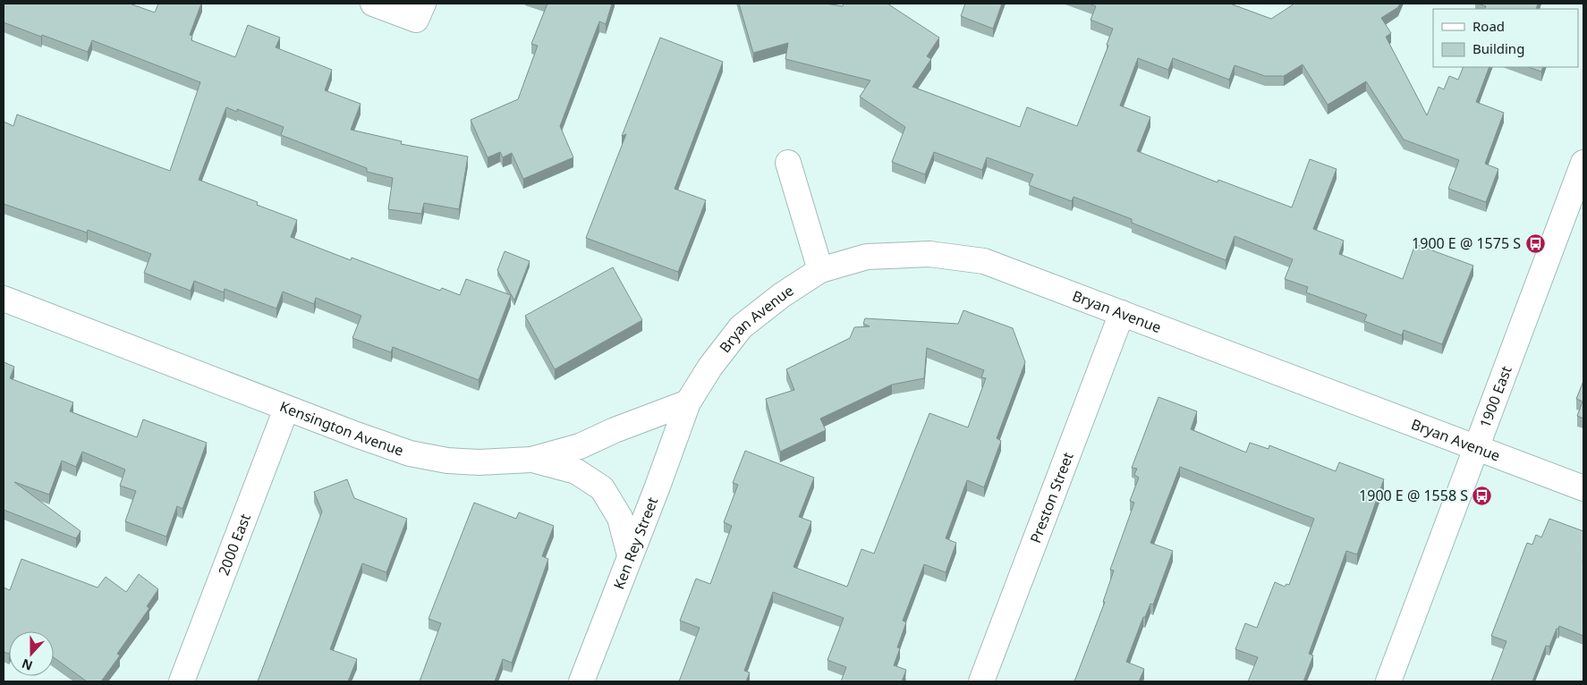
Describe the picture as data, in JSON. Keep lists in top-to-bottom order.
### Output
{
  "streets": {
    "street": [
      "Bryan Avenue",
      "1900 East",
      "Kensington Avenue",
      "Preston Street",
      "Ken Rey Street",
      "2000 East"
    ]
  },
  "crossings": [
    ["Bryan Avenue", "1900 East"],
    ["Bryan Avenue", "Kensington Avenue"],
    ["Bryan Avenue", "Preston Street"],
    ["Bryan Avenue", "Ken Rey Street"],
    ["Kensington Avenue", "Ken Rey Street"],
    ["Kensington Avenue", "2000 East"]
  ],
  "places": {
    "bus stop": ["1900 E @ 1575 S", "1900 E @ 1558 S"]
  },
  "legend": ["Road", "Building"],
  "north": "bottom"
}
